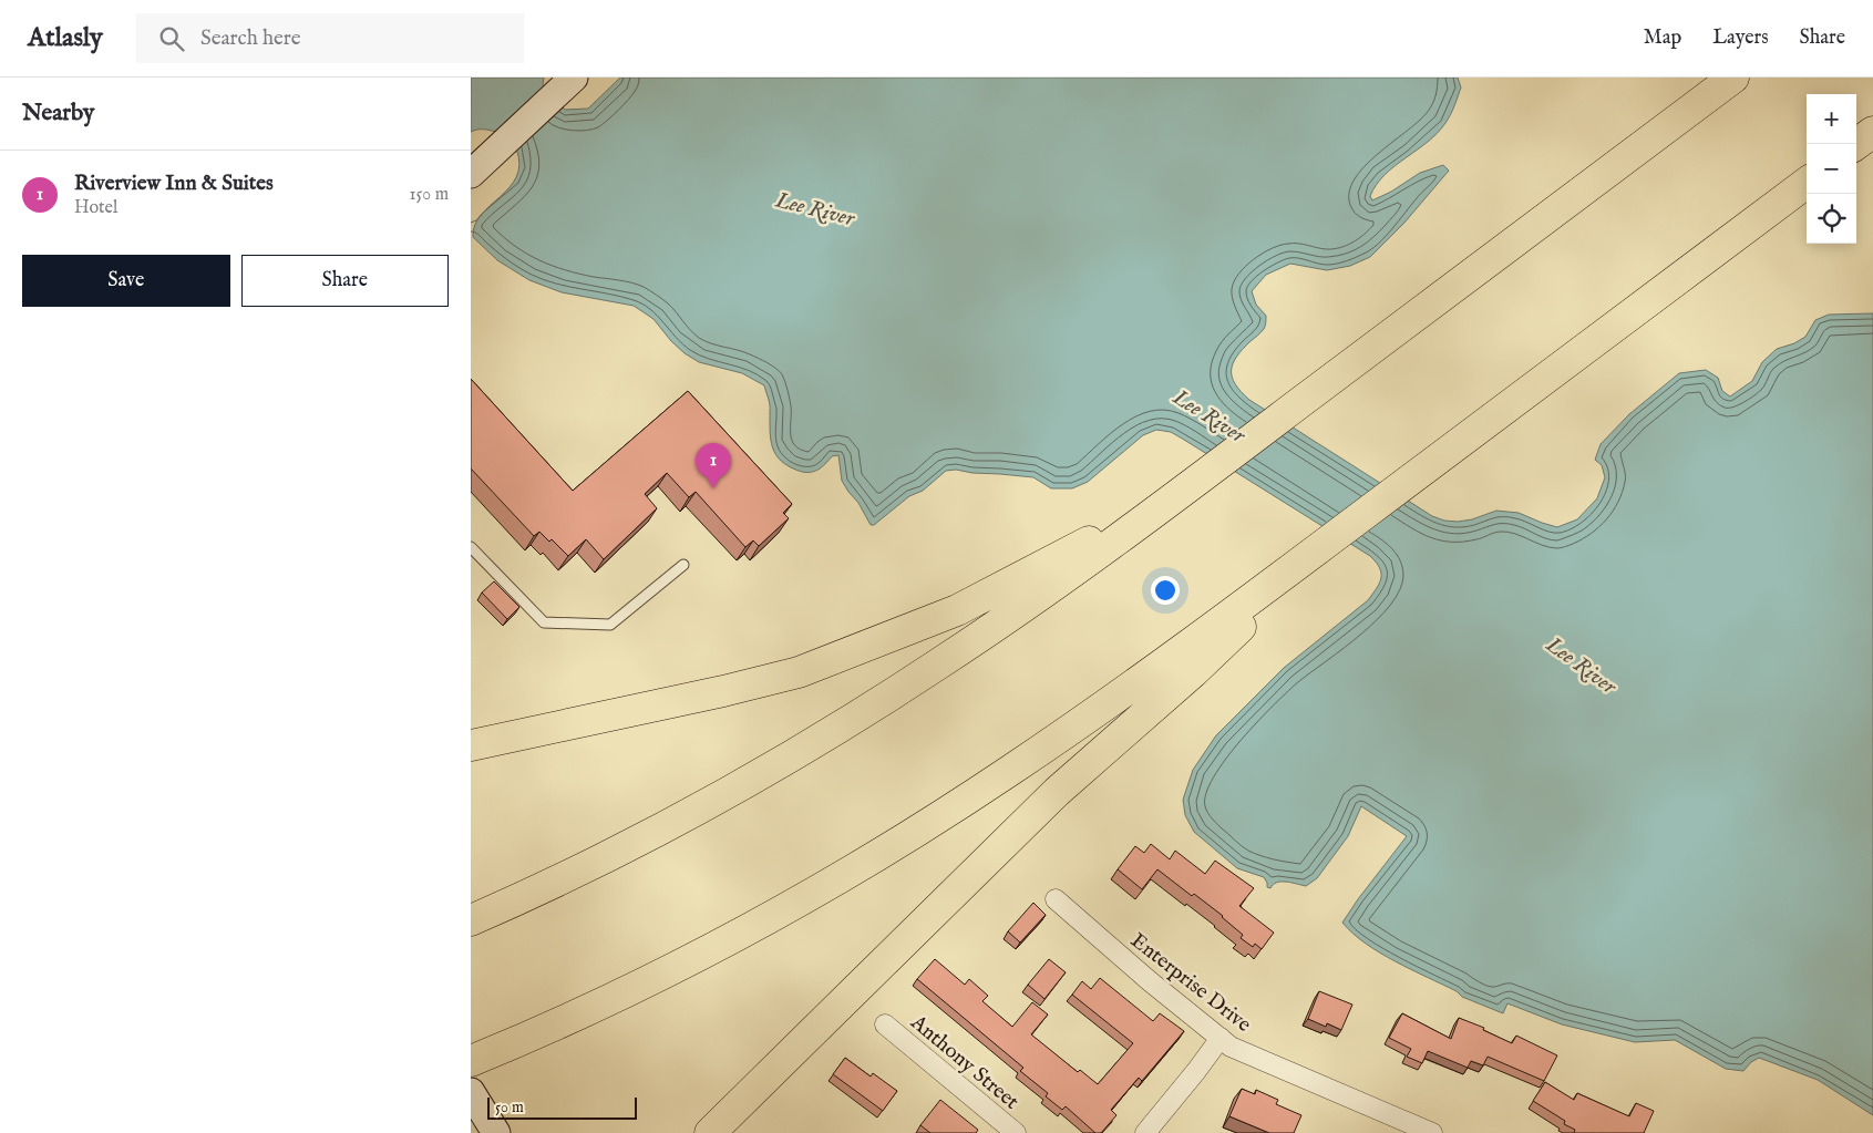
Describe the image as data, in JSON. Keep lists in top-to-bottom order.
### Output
{
  "streets": {
    "street": ["Enterprise Drive", "Anthony Street"]
  },
  "water": ["Lee River"],
  "scale_bar": "50 m",
  "page": {
    "header": "Atlasly",
    "search": "Search here",
    "nav": ["Map", "Layers", "Share"],
    "heading": "Nearby",
    "map_buttons": ["+", "−"],
    "list": [
      {
        "mark": "1",
        "name": "Riverview Inn & Suites",
        "note": "Hotel",
        "value": "150 m"
      }
    ],
    "buttons": ["Save", "Share"],
    "pins": "1",
    "scale": "50 m"
  }
}
